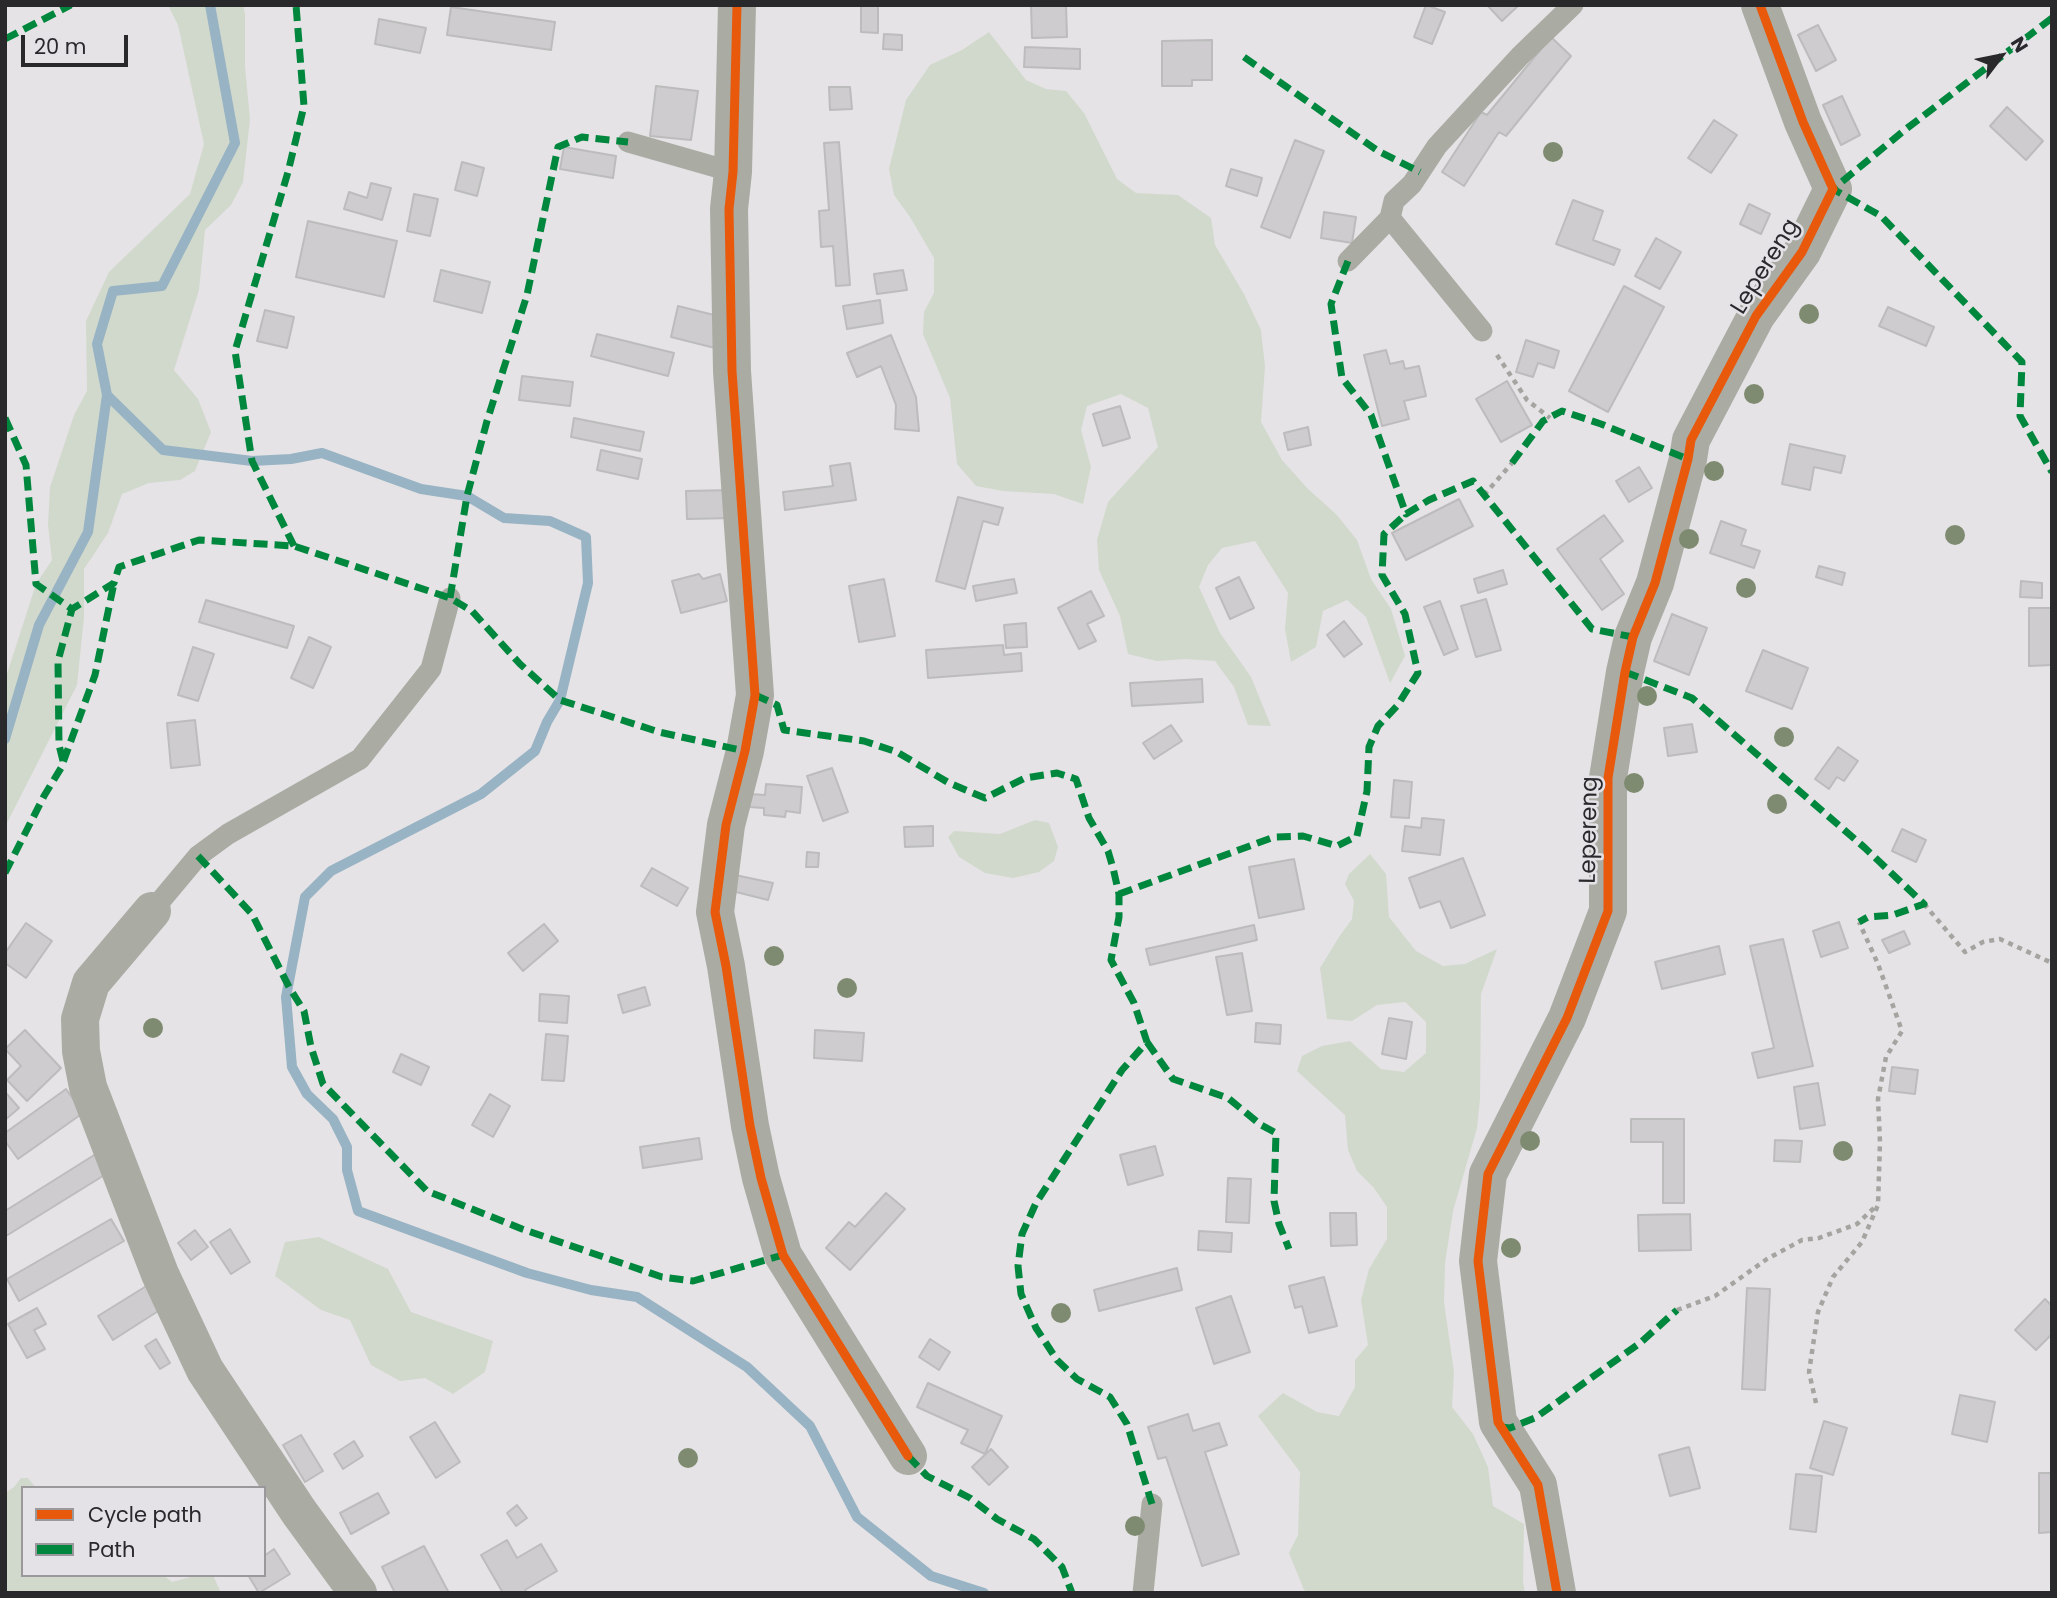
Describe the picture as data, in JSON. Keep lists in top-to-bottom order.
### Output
{
  "streets": {
    "street": ["Lepereng"]
  },
  "legend": ["Cycle path", "Path"],
  "scale_bar": "20 m",
  "north": "top right"
}
